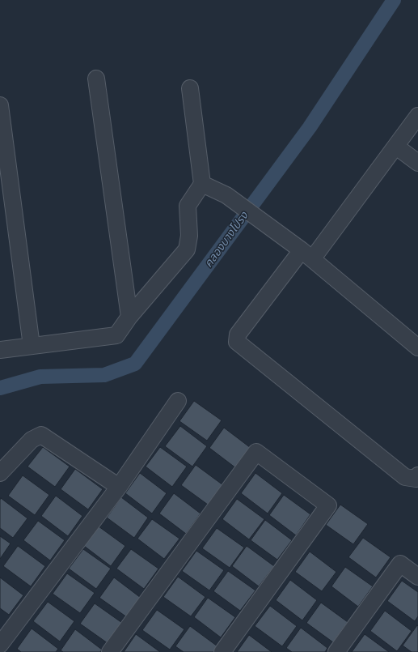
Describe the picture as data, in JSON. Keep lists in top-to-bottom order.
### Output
{
  "water": ["คลองบางโปรง"]
}
